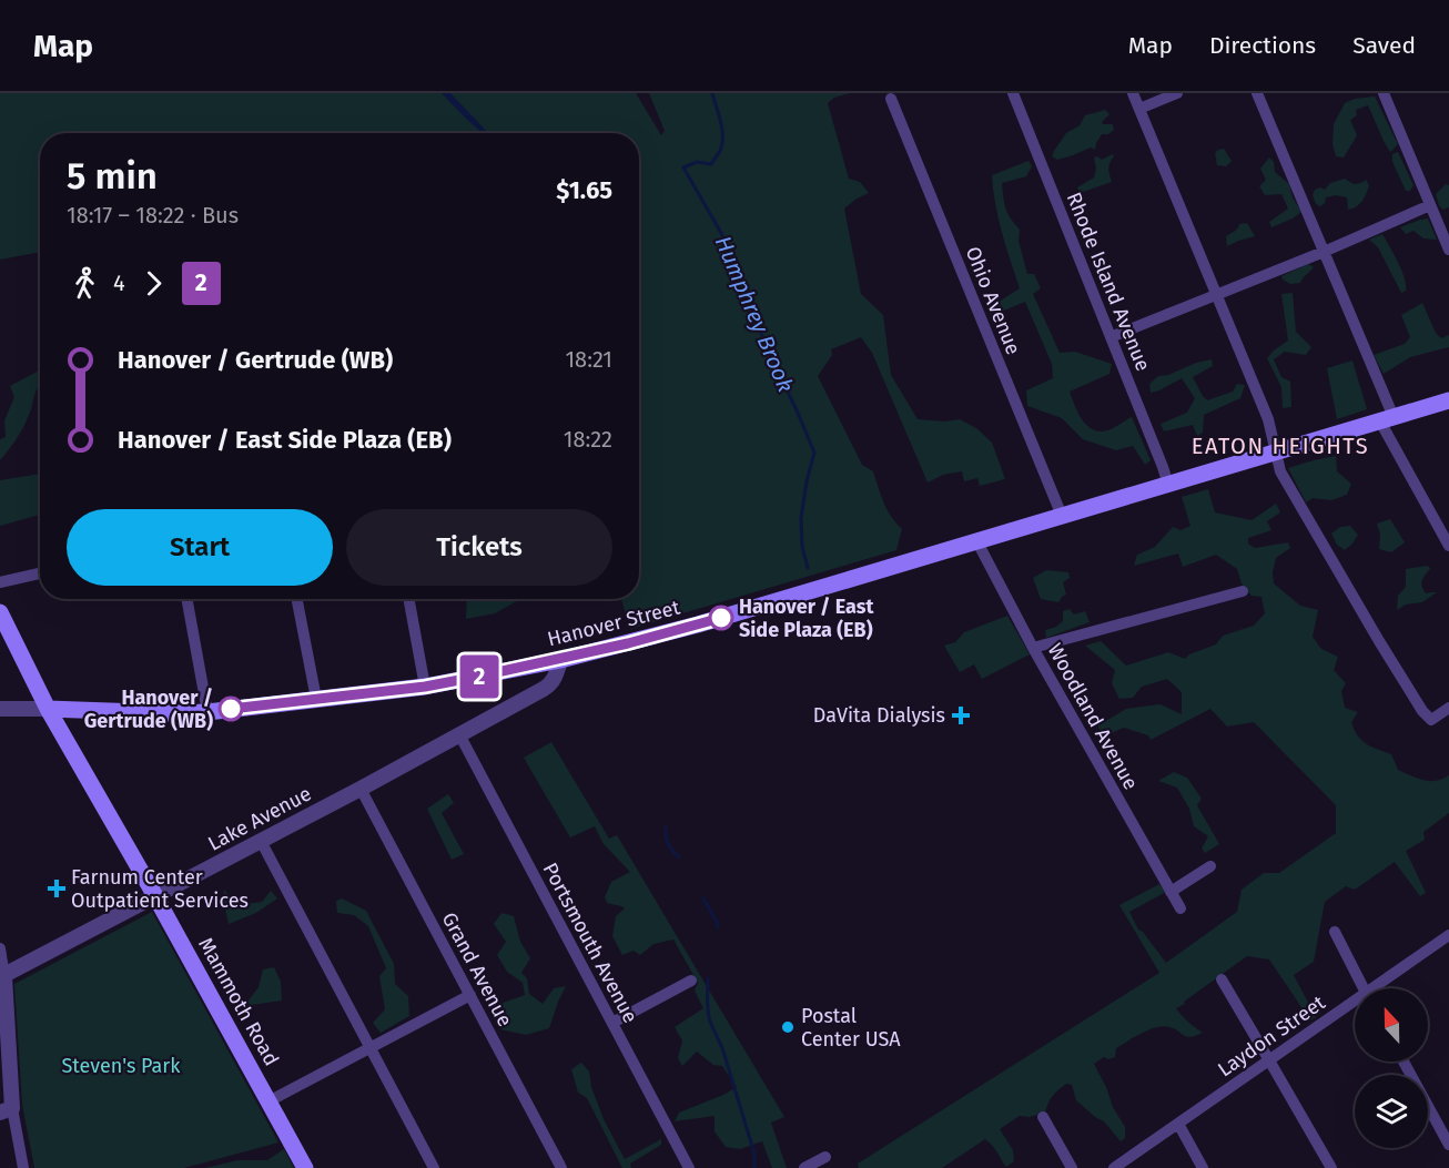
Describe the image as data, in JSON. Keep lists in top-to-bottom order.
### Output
{
  "streets": {
    "main road": ["Hanover Street", "Mammoth Road"],
    "street": [
      "Rhode Island Avenue",
      "Ohio Avenue",
      "Woodland Avenue",
      "Lake Avenue",
      "Portsmouth Avenue",
      "Grand Avenue",
      "Laydon Street"
    ]
  },
  "crossings": [
    ["Rhode Island Avenue", "Hanover Street"],
    ["Ohio Avenue", "Hanover Street"],
    ["Hanover Street", "Woodland Avenue"],
    ["Hanover Street", "Lake Avenue"],
    ["Hanover Street", "Mammoth Road"],
    ["Lake Avenue", "Portsmouth Avenue"],
    ["Lake Avenue", "Grand Avenue"],
    ["Lake Avenue", "Mammoth Road"]
  ],
  "districts": ["EATON HEIGHTS"],
  "water": ["Humphrey Brook"],
  "parks": ["Steven's Park"],
  "places": {
    "other": ["Hanover / East Side Plaza (EB)", "Hanover / Gertrude (WB)", "Postal Center USA"],
    "health": ["DaVita Dialysis", "Farnum Center Outpatient Services"]
  },
  "lines": ["bus line 2"],
  "north": "top",
  "page": {
    "header": "Map",
    "nav": ["Map", "Directions", "Saved"],
    "on_map": "2",
    "heading": ["5 min", "18:17 – 18:22 · Bus", "$1.65"],
    "legs": ["4", "2"],
    "list": [
      {
        "name": "Hanover / Gertrude (WB)",
        "value": "18:21"
      },
      {
        "name": "Hanover / East Side Plaza (EB)",
        "value": "18:22"
      }
    ],
    "buttons": ["Start", "Tickets"]
  }
}
